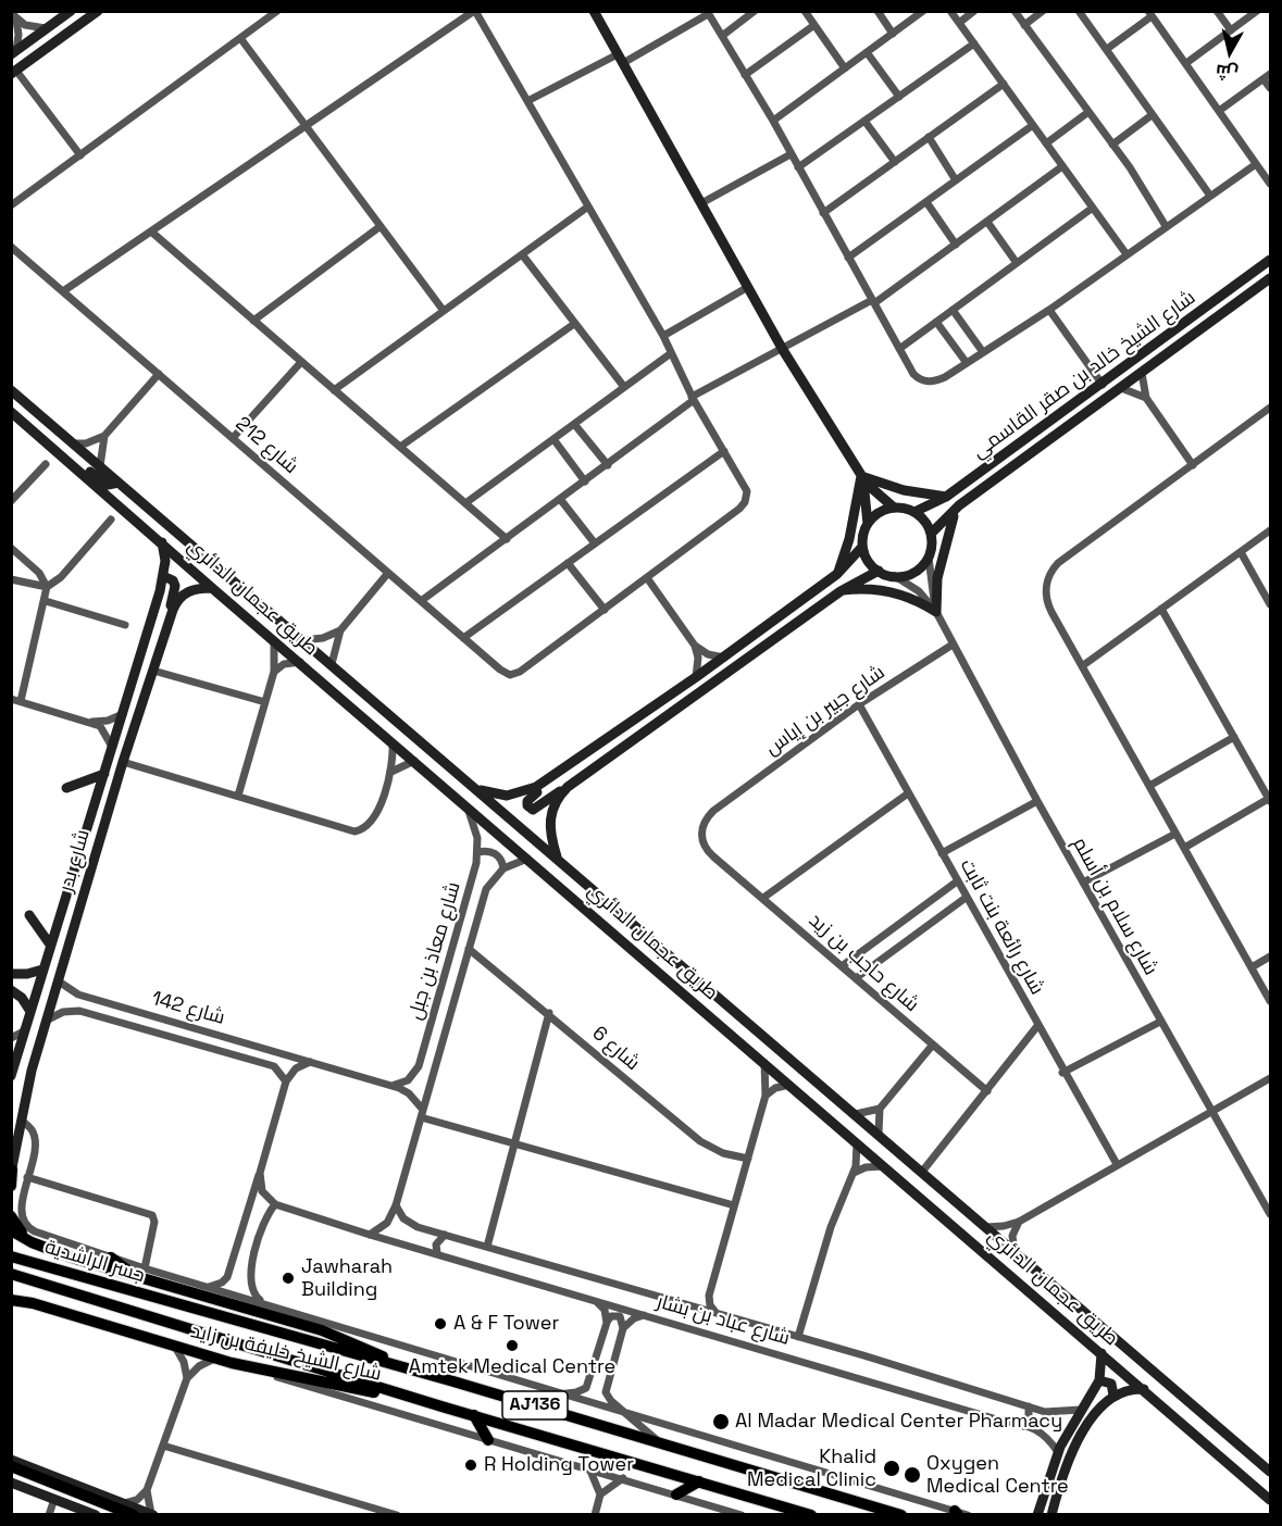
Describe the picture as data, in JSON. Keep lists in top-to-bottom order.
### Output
{
  "streets": {
    "main road": [
      "شارع الشيخ خالد بن صقر القاسمي",
      "طريق عجمان الدائري",
      "شارع بدر",
      "جسر الراشدية",
      "شارع الشيخ خليفة بن زايد",
      "AJ136"
    ],
    "street": [
      "212 شارع",
      "شارع جبير بن إياس",
      "شارع سلام بن أسلم",
      "شارع رائعة بنت ثابت",
      "شارع معاذ بن جبل",
      "شارع حاجب بن زيد",
      "شارع 142",
      "شارع 6",
      "شارع عباد بن بشار"
    ]
  },
  "crossings": [
    ["شارع الشيخ خالد بن صقر القاسمي", "شارع سلام بن أسلم"],
    ["طريق عجمان الدائري", "شارع بدر"],
    ["طريق عجمان الدائري", "شارع معاذ بن جبل"],
    ["شارع جبير بن إياس", "شارع سلام بن أسلم"],
    ["شارع جبير بن إياس", "شارع رائعة بنت ثابت"],
    ["شارع جبير بن إياس", "شارع حاجب بن زيد"],
    ["شارع بدر", "شارع 142"],
    ["شارع معاذ بن جبل", "شارع 142"],
    ["شارع معاذ بن جبل", "شارع 6"],
    ["شارع معاذ بن جبل", "شارع عباد بن بشار"],
    ["شارع 142", "شارع عباد بن بشار"],
    ["جسر الراشدية", "شارع الشيخ خليفة بن زايد"]
  ],
  "places": [
    "Jawharah Building",
    "A & F Tower",
    "Amtek Medical Centre",
    "Al Madar Medical Center Pharmacy",
    "R Holding Tower",
    "Khalid Medical Clinic",
    "Oxygen Medical Centre"
  ],
  "north": "bottom"
}
